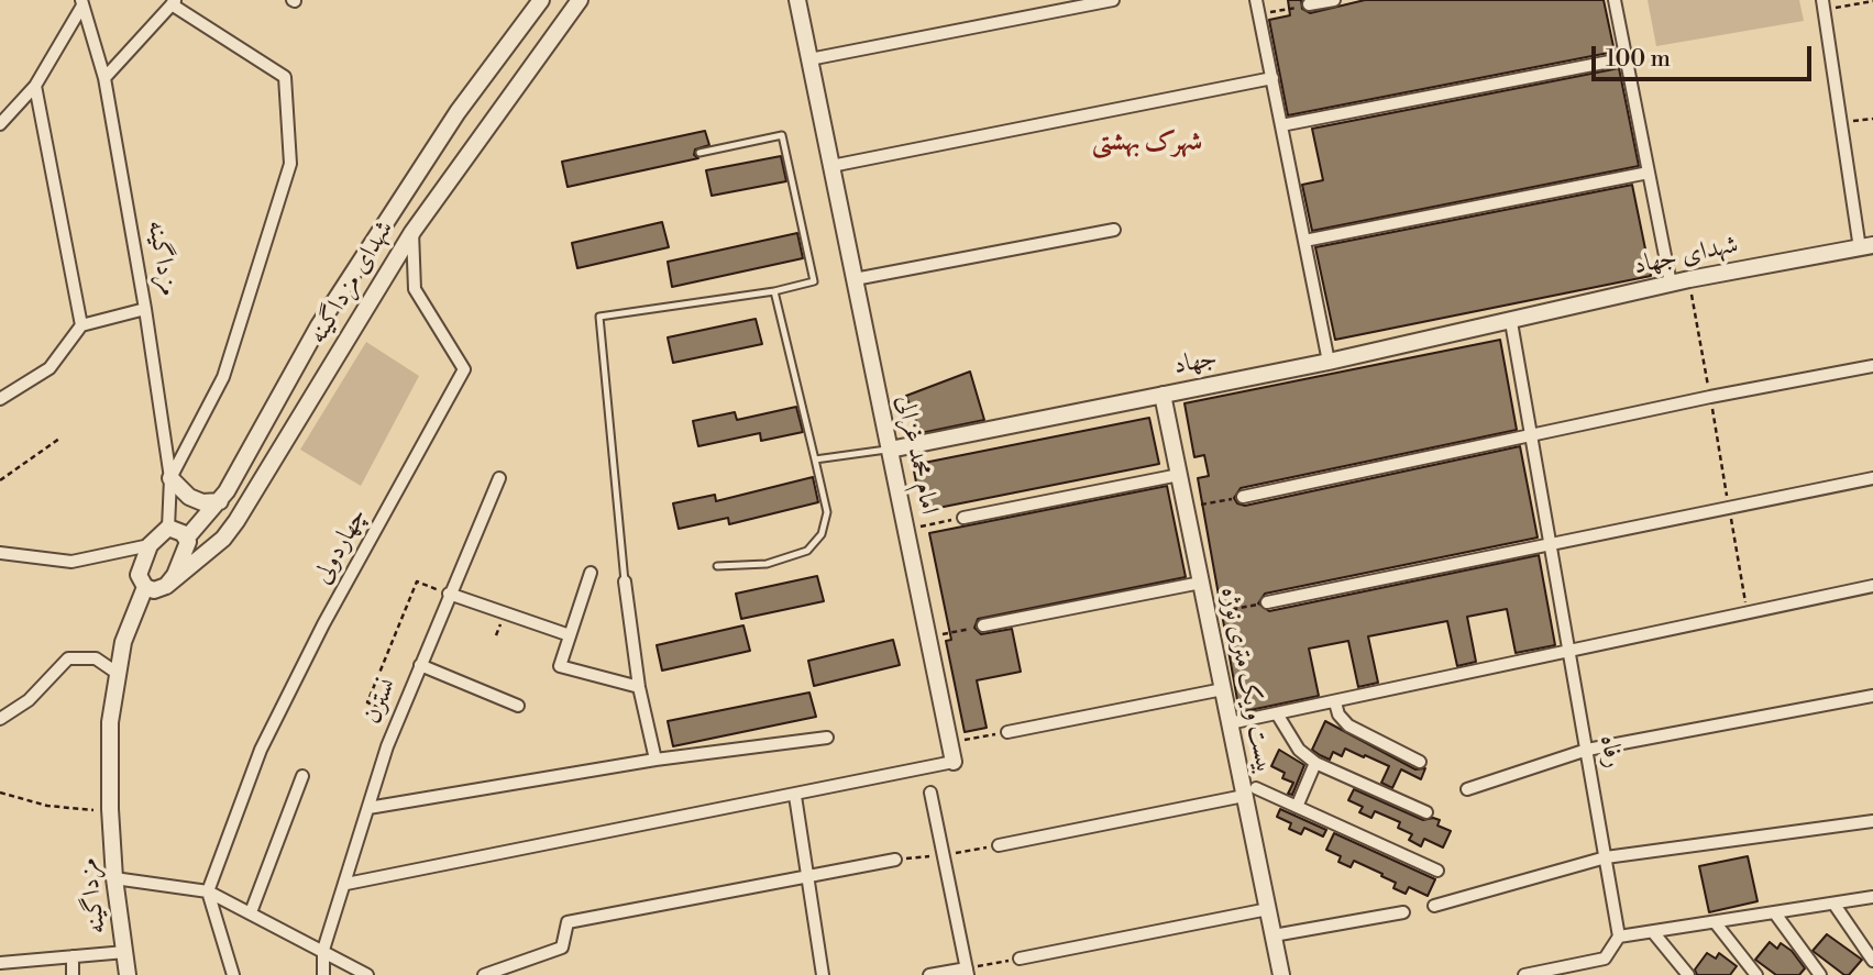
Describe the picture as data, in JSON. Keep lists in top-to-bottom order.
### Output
{
  "streets": {
    "street": [
      "شهدای جهاد",
      "مزداگینه",
      "شهدای مزداگینه",
      "جهاد",
      "امام محمد غزالی",
      "چهاردولی",
      "بیست و یک متری نوژه",
      "نسترن",
      "رفاه"
    ]
  },
  "crossings": [
    ["شهدای جهاد", "جهاد"],
    ["شهدای جهاد", "رفاه"],
    ["شهدای مزداگینه", "چهاردولی"],
    ["جهاد", "امام محمد غزالی"],
    ["جهاد", "بیست و یک متری نوژه"],
    ["جهاد", "رفاه"],
    ["امام محمد غزالی", "نسترن"]
  ],
  "districts": ["شهرک بهشتی"],
  "scale_bar": "100 m"
}
